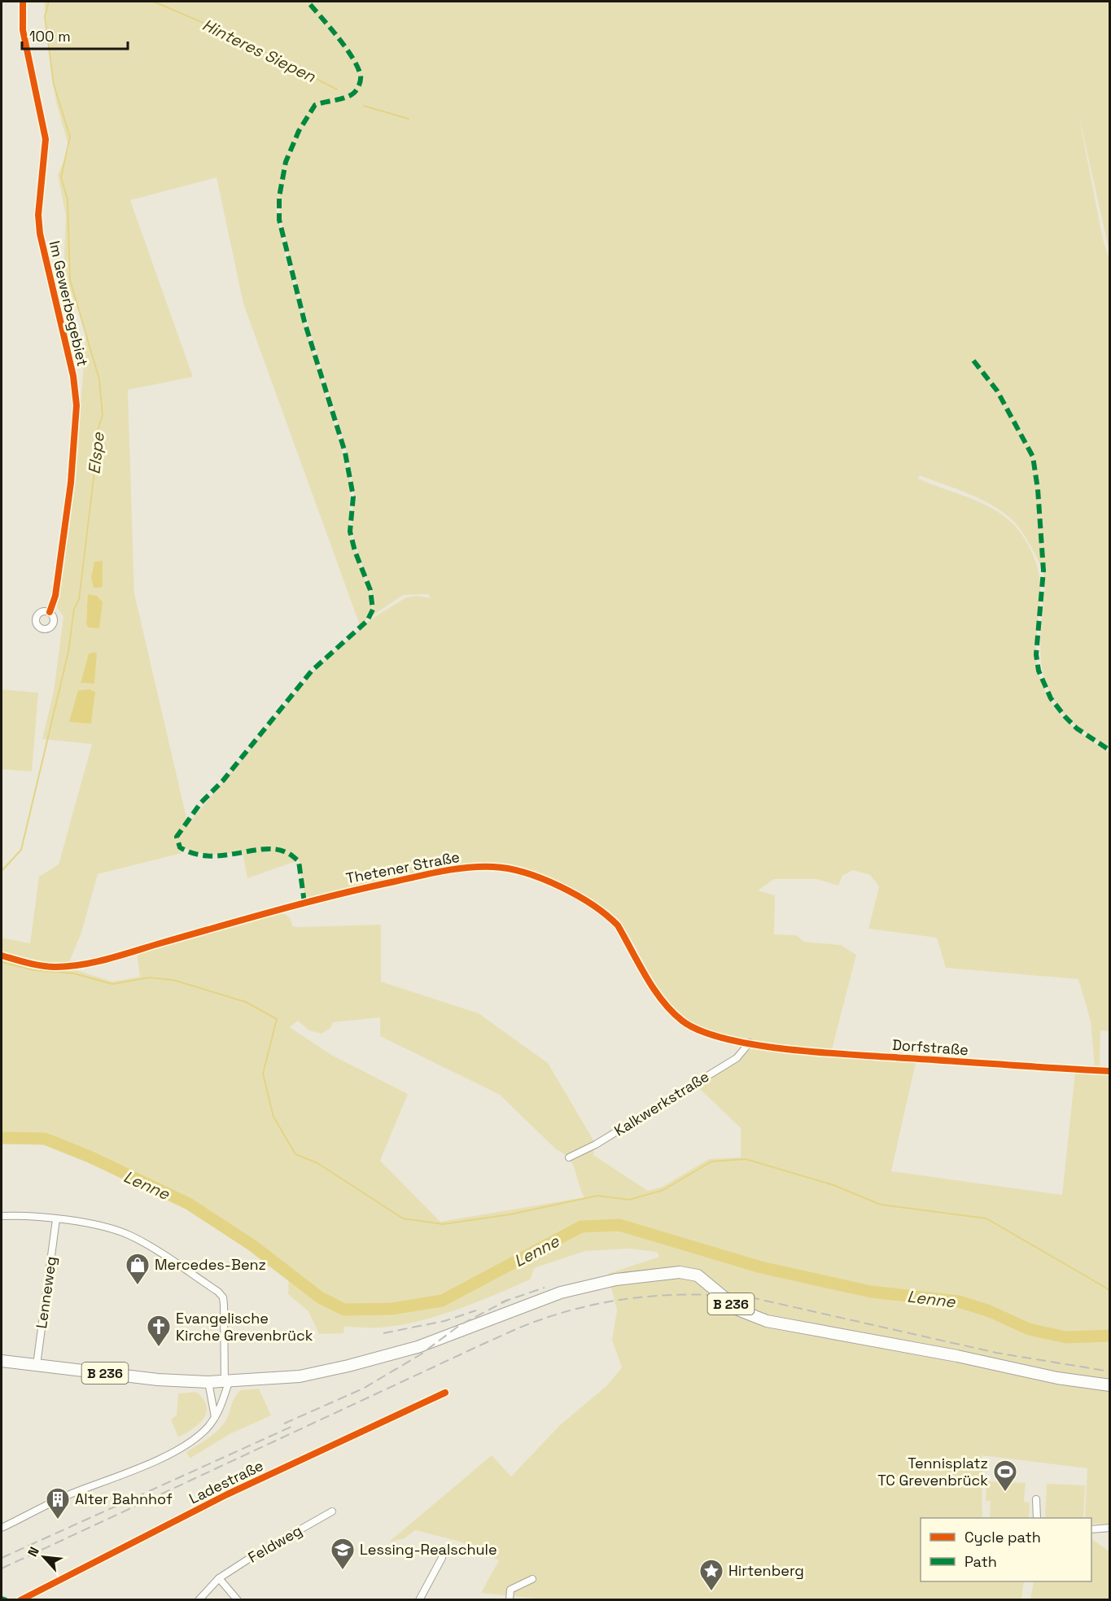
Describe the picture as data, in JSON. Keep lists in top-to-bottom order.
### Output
{
  "streets": {
    "main road": ["B 236"],
    "street": [
      "Im Gewerbegebiet",
      "Thetener Straße",
      "Dorfstraße",
      "Kalkwerkstraße",
      "Lenneweg",
      "Ladestraße",
      "Feldweg"
    ]
  },
  "crossings": [
    ["Thetener Straße", "Dorfstraße"],
    ["Thetener Straße", "Kalkwerkstraße"],
    ["Dorfstraße", "Kalkwerkstraße"],
    ["Lenneweg", "B 236"]
  ],
  "water": ["Hinteres Siepen", "Elspe", "Lenne"],
  "places": {
    "shop": ["Mercedes-Benz"],
    "church": ["Evangelische Kirche Grevenbrück"],
    "sports": ["Tennisplatz TC Grevenbrück"],
    "building": ["Alter Bahnhof"],
    "school or university": ["Lessing-Realschule"],
    "place": ["Hirtenberg"]
  },
  "legend": ["Cycle path", "Path"],
  "scale_bar": "100 m",
  "north": "top left"
}
